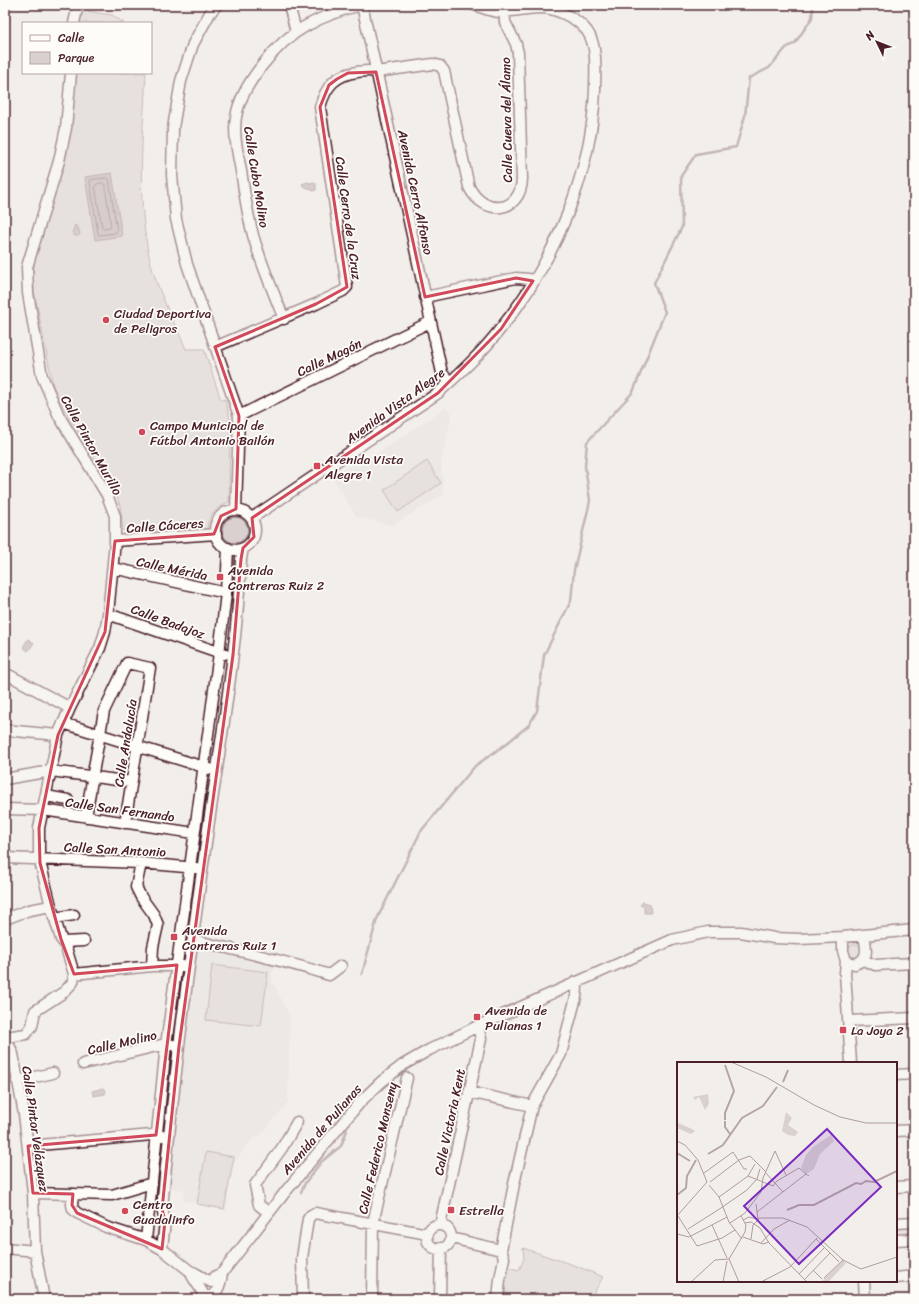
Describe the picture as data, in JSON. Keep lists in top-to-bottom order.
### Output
{
  "streets": {
    "street": [
      "Calle Cueva del Álamo",
      "Calle Cubo Molino",
      "Avenida Cerro Alfonso",
      "Calle Cerro de la Cruz",
      "Calle Magón",
      "Avenida Vista Alegre",
      "Calle Pintor Murillo",
      "Calle Cáceres",
      "Calle Mérida",
      "Calle Badajoz",
      "Calle Andalucía",
      "Calle San Fernando",
      "Calle San Antonio",
      "Calle Molino",
      "Calle Victoria Kent",
      "Calle Pintor Velázquez",
      "Avenida de Pulianas",
      "Calle Federico Monseny"
    ]
  },
  "crossings": [
    ["Calle Cueva del Álamo", "Avenida Cerro Alfonso"],
    ["Calle Cueva del Álamo", "Calle Cerro de la Cruz"],
    ["Calle Cueva del Álamo", "Avenida Vista Alegre"],
    ["Calle Cubo Molino", "Avenida Cerro Alfonso"],
    ["Calle Cubo Molino", "Calle Cerro de la Cruz"],
    ["Avenida Cerro Alfonso", "Calle Cerro de la Cruz"],
    ["Avenida Cerro Alfonso", "Calle Magón"],
    ["Avenida Cerro Alfonso", "Avenida Vista Alegre"],
    ["Avenida Vista Alegre", "Calle Cáceres"],
    ["Calle Pintor Murillo", "Calle Cáceres"],
    ["Calle Pintor Murillo", "Calle Mérida"],
    ["Calle Pintor Murillo", "Calle Badajoz"],
    ["Calle Pintor Murillo", "Calle San Fernando"],
    ["Calle Pintor Murillo", "Calle San Antonio"],
    ["Calle Andalucía", "Calle San Fernando"],
    ["Calle Victoria Kent", "Avenida de Pulianas"]
  ],
  "places": {
    "other": ["Ciudad Deportiva de Peligros", "Campo Municipal de Fútbol Antonio Bailón", "Centro Guadalinfo"],
    "transit": [
      "Avenida Vista Alegre 1",
      "Avenida Contreras Ruiz 2",
      "Avenida Contreras Ruiz 1",
      "Avenida de Pulianas 1",
      "La Joya 2",
      "Estrella"
    ]
  },
  "legend": ["Calle", "Parque"],
  "north": "top left"
}
